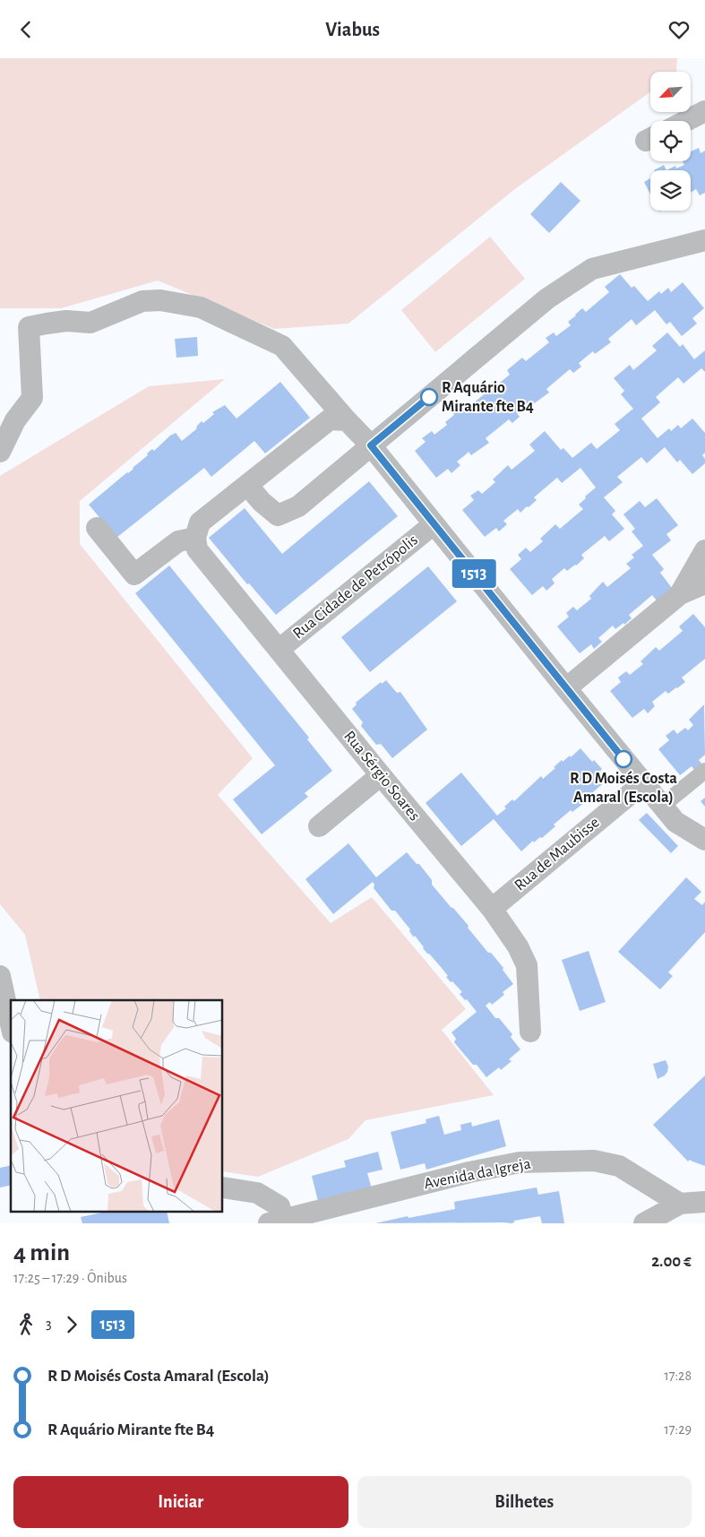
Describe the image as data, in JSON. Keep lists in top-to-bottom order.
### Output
{
  "streets": {
    "street": [
      "Rua Cidade de Petrópolis",
      "Rua Sérgio Soares",
      "Rua de Maubisse",
      "Avenida da Igreja"
    ]
  },
  "crossings": [
    ["Rua Cidade de Petrópolis", "Rua Sérgio Soares"],
    ["Rua Sérgio Soares", "Rua de Maubisse"]
  ],
  "places": ["R Aquário Mirante fte B4", "R D Moisés Costa Amaral (Escola)"],
  "lines": ["bus line 1513"],
  "north": "bottom left",
  "page": {
    "header": "Viabus",
    "on_map": "1513",
    "heading": ["4 min", "17:25 – 17:29 · Ônibus", "2.00 €"],
    "legs": ["3", "1513"],
    "list": [
      {
        "name": "R D Moisés Costa Amaral (Escola)",
        "value": "17:28"
      },
      {
        "name": "R Aquário Mirante fte B4",
        "value": "17:29"
      }
    ],
    "buttons": ["Iniciar", "Bilhetes"]
  }
}
